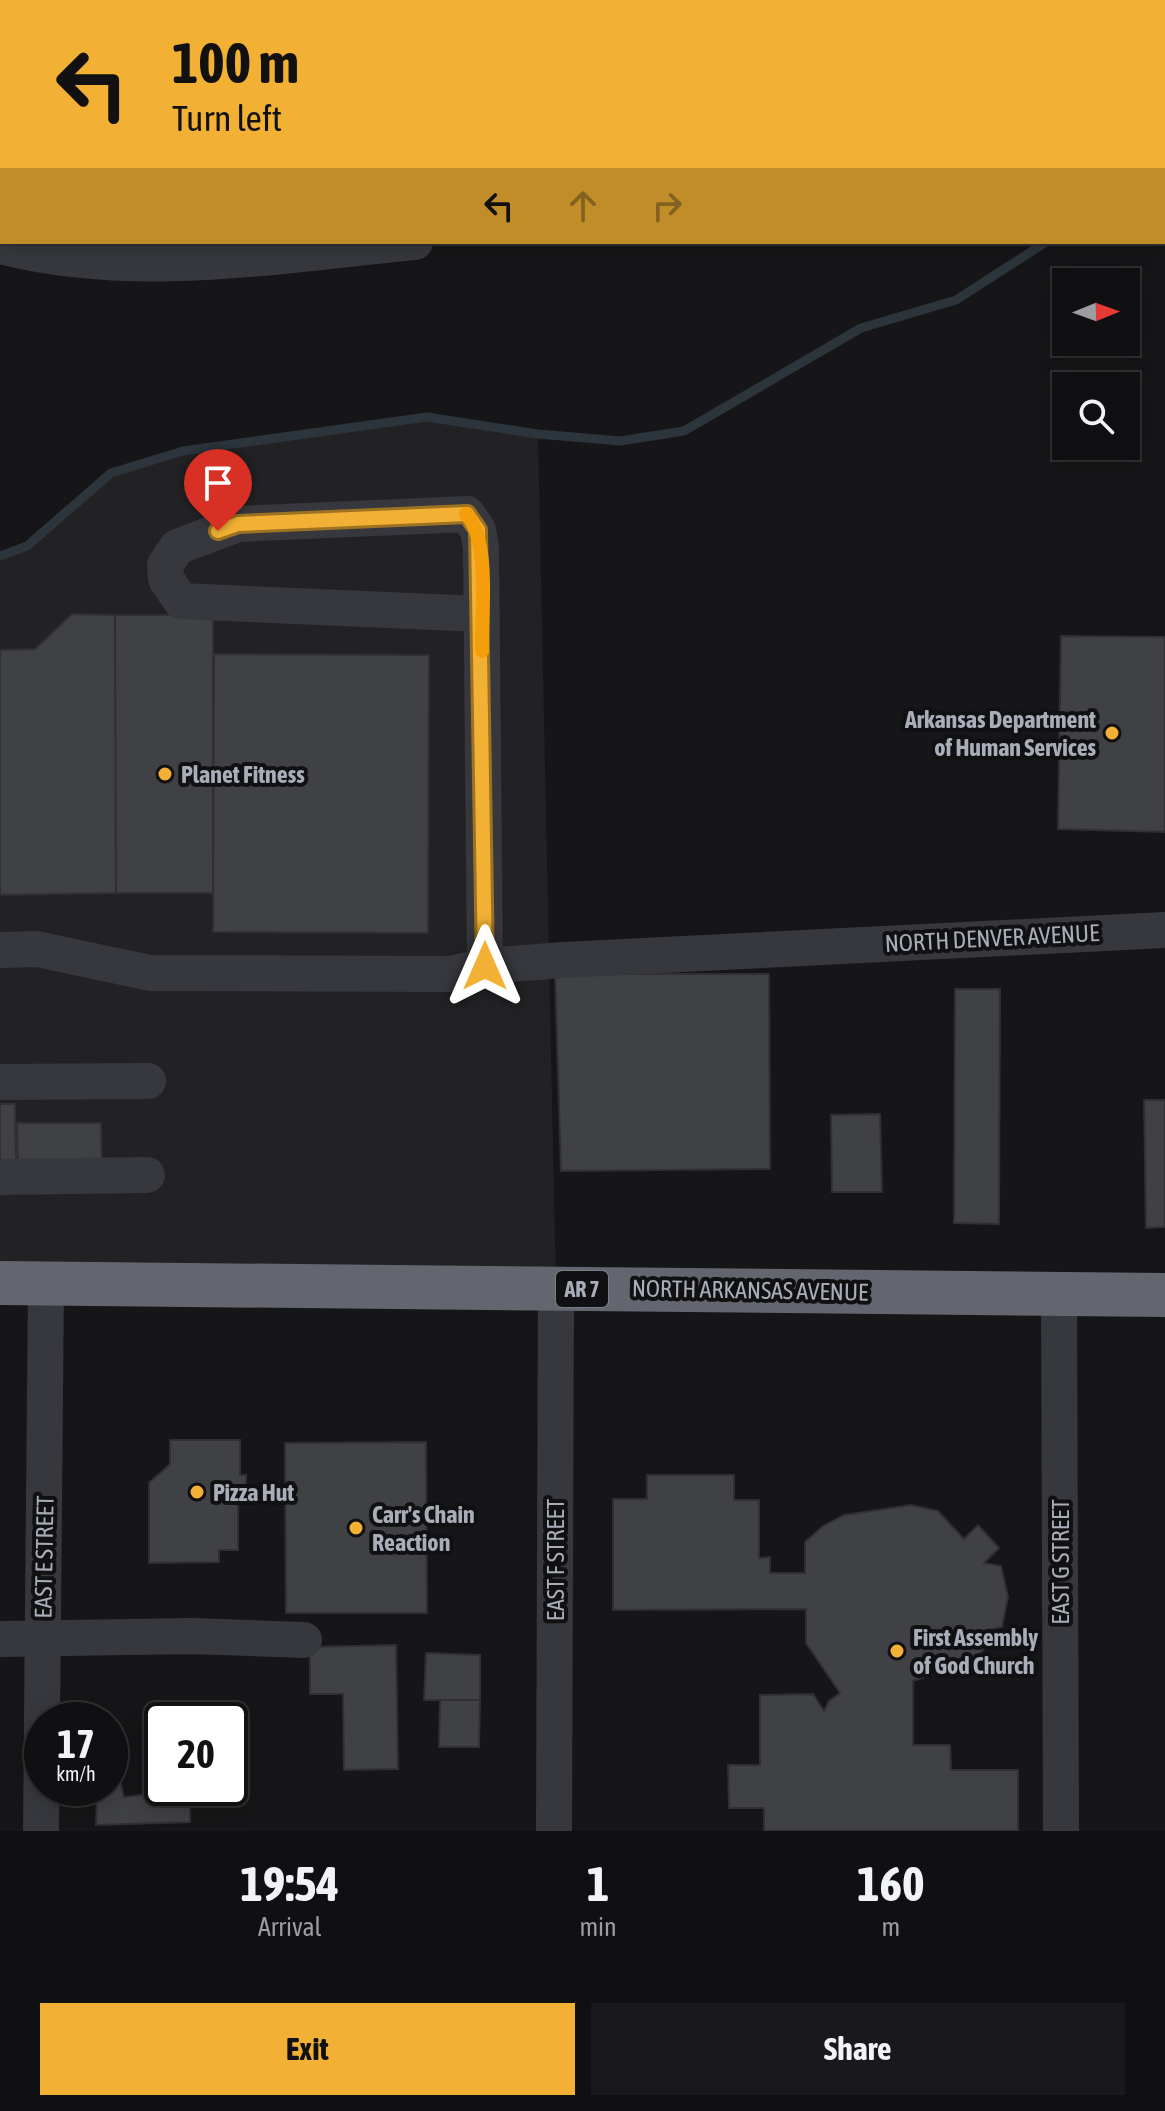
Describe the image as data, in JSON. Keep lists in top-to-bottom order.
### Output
{
  "streets": {
    "highway": ["AR 7", "NORTH ARKANSAS AVENUE"],
    "street": [
      "NORTH DENVER AVENUE",
      "EAST E STREET",
      "EAST F STREET",
      "EAST G STREET"
    ]
  },
  "crossings": [
    ["NORTH ARKANSAS AVENUE", "EAST E STREET"],
    ["NORTH ARKANSAS AVENUE", "EAST F STREET"],
    ["NORTH ARKANSAS AVENUE", "EAST G STREET"]
  ],
  "places": [
    "Arkansas Department of Human Services",
    "Planet Fitness",
    "Pizza Hut",
    "Carr's Chain Reaction",
    "First Assembly of God Church"
  ],
  "north": "right",
  "page": {
    "turn": ["100 m", "Turn left"],
    "speed": "17 km/h",
    "limit": "20",
    "eta": [
      "19:54",
      "Arrival",
      "1",
      "min",
      "160",
      "m"
    ],
    "buttons": ["Exit", "Share"]
  }
}
